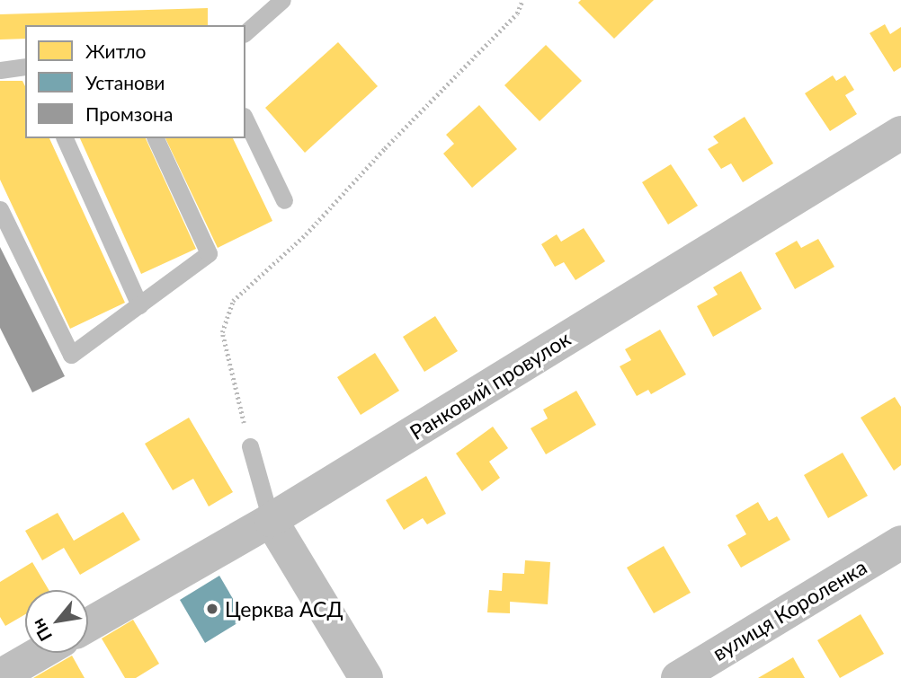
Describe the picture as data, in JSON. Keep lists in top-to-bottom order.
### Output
{
  "streets": {
    "street": ["Ранковий провулок", "вулиця Короленка"]
  },
  "places": ["Церква АСД"],
  "legend": ["Житло", "Установи", "Промзона"],
  "north": "bottom left"
}
